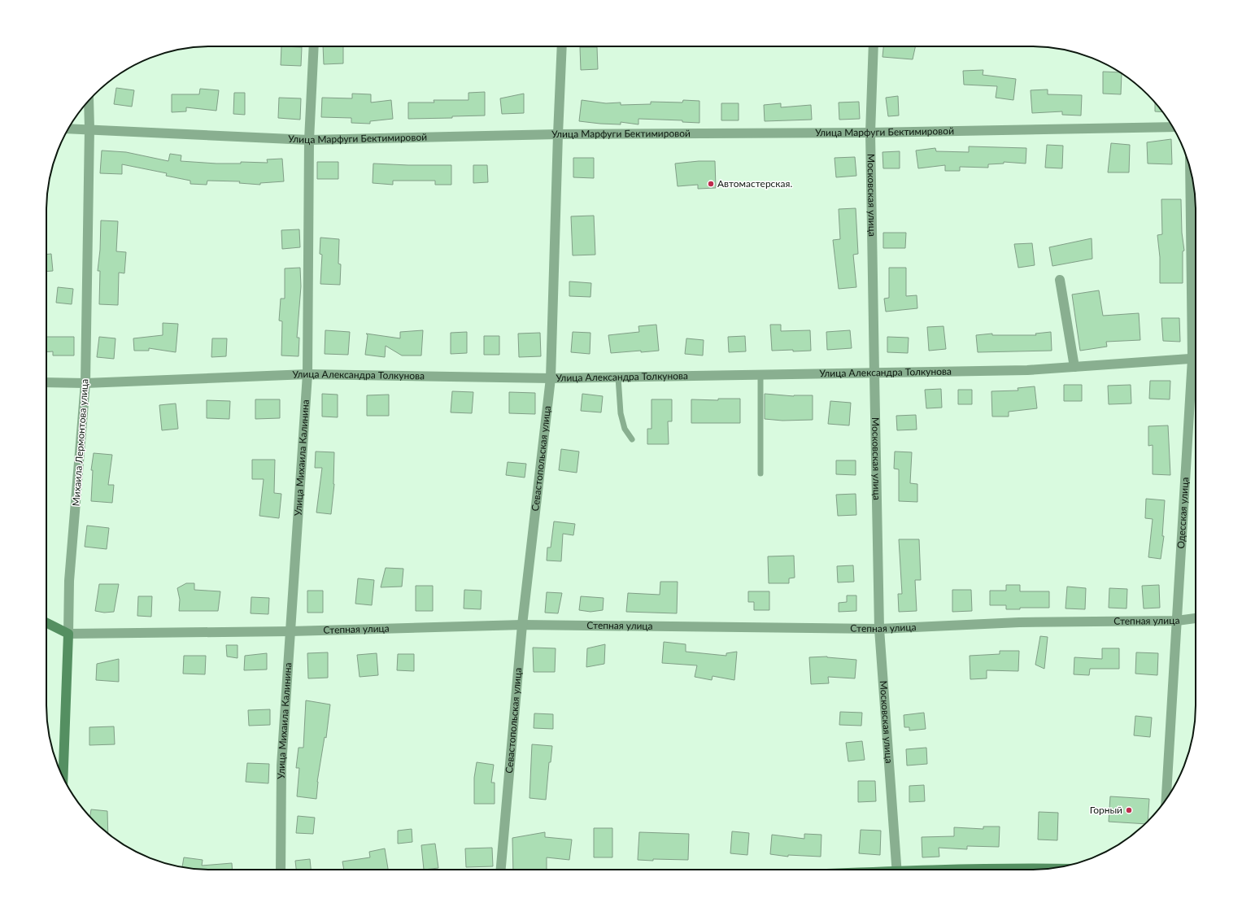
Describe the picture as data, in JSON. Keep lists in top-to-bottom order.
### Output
{
  "streets": {
    "street": [
      "Улица Марфуги Бектимировой",
      "Московская улица",
      "Улица Александра Толкунова",
      "Михаила Лермонтова улица",
      "Улица Михаила Калинина",
      "Севастопольская улица",
      "Одесская улица",
      "Степная улица"
    ]
  },
  "crossings": [
    ["Улица Марфуги Бектимировой", "Московская улица"],
    ["Улица Марфуги Бектимировой", "Михаила Лермонтова улица"],
    ["Улица Марфуги Бектимировой", "Улица Михаила Калинина"],
    ["Улица Марфуги Бектимировой", "Севастопольская улица"],
    ["Московская улица", "Улица Александра Толкунова"],
    ["Московская улица", "Степная улица"],
    ["Улица Александра Толкунова", "Михаила Лермонтова улица"],
    ["Улица Александра Толкунова", "Улица Михаила Калинина"],
    ["Улица Александра Толкунова", "Севастопольская улица"],
    ["Михаила Лермонтова улица", "Степная улица"],
    ["Улица Михаила Калинина", "Степная улица"],
    ["Севастопольская улица", "Степная улица"],
    ["Одесская улица", "Степная улица"]
  ],
  "places": ["Автомастерская.", "Горный"]
}
